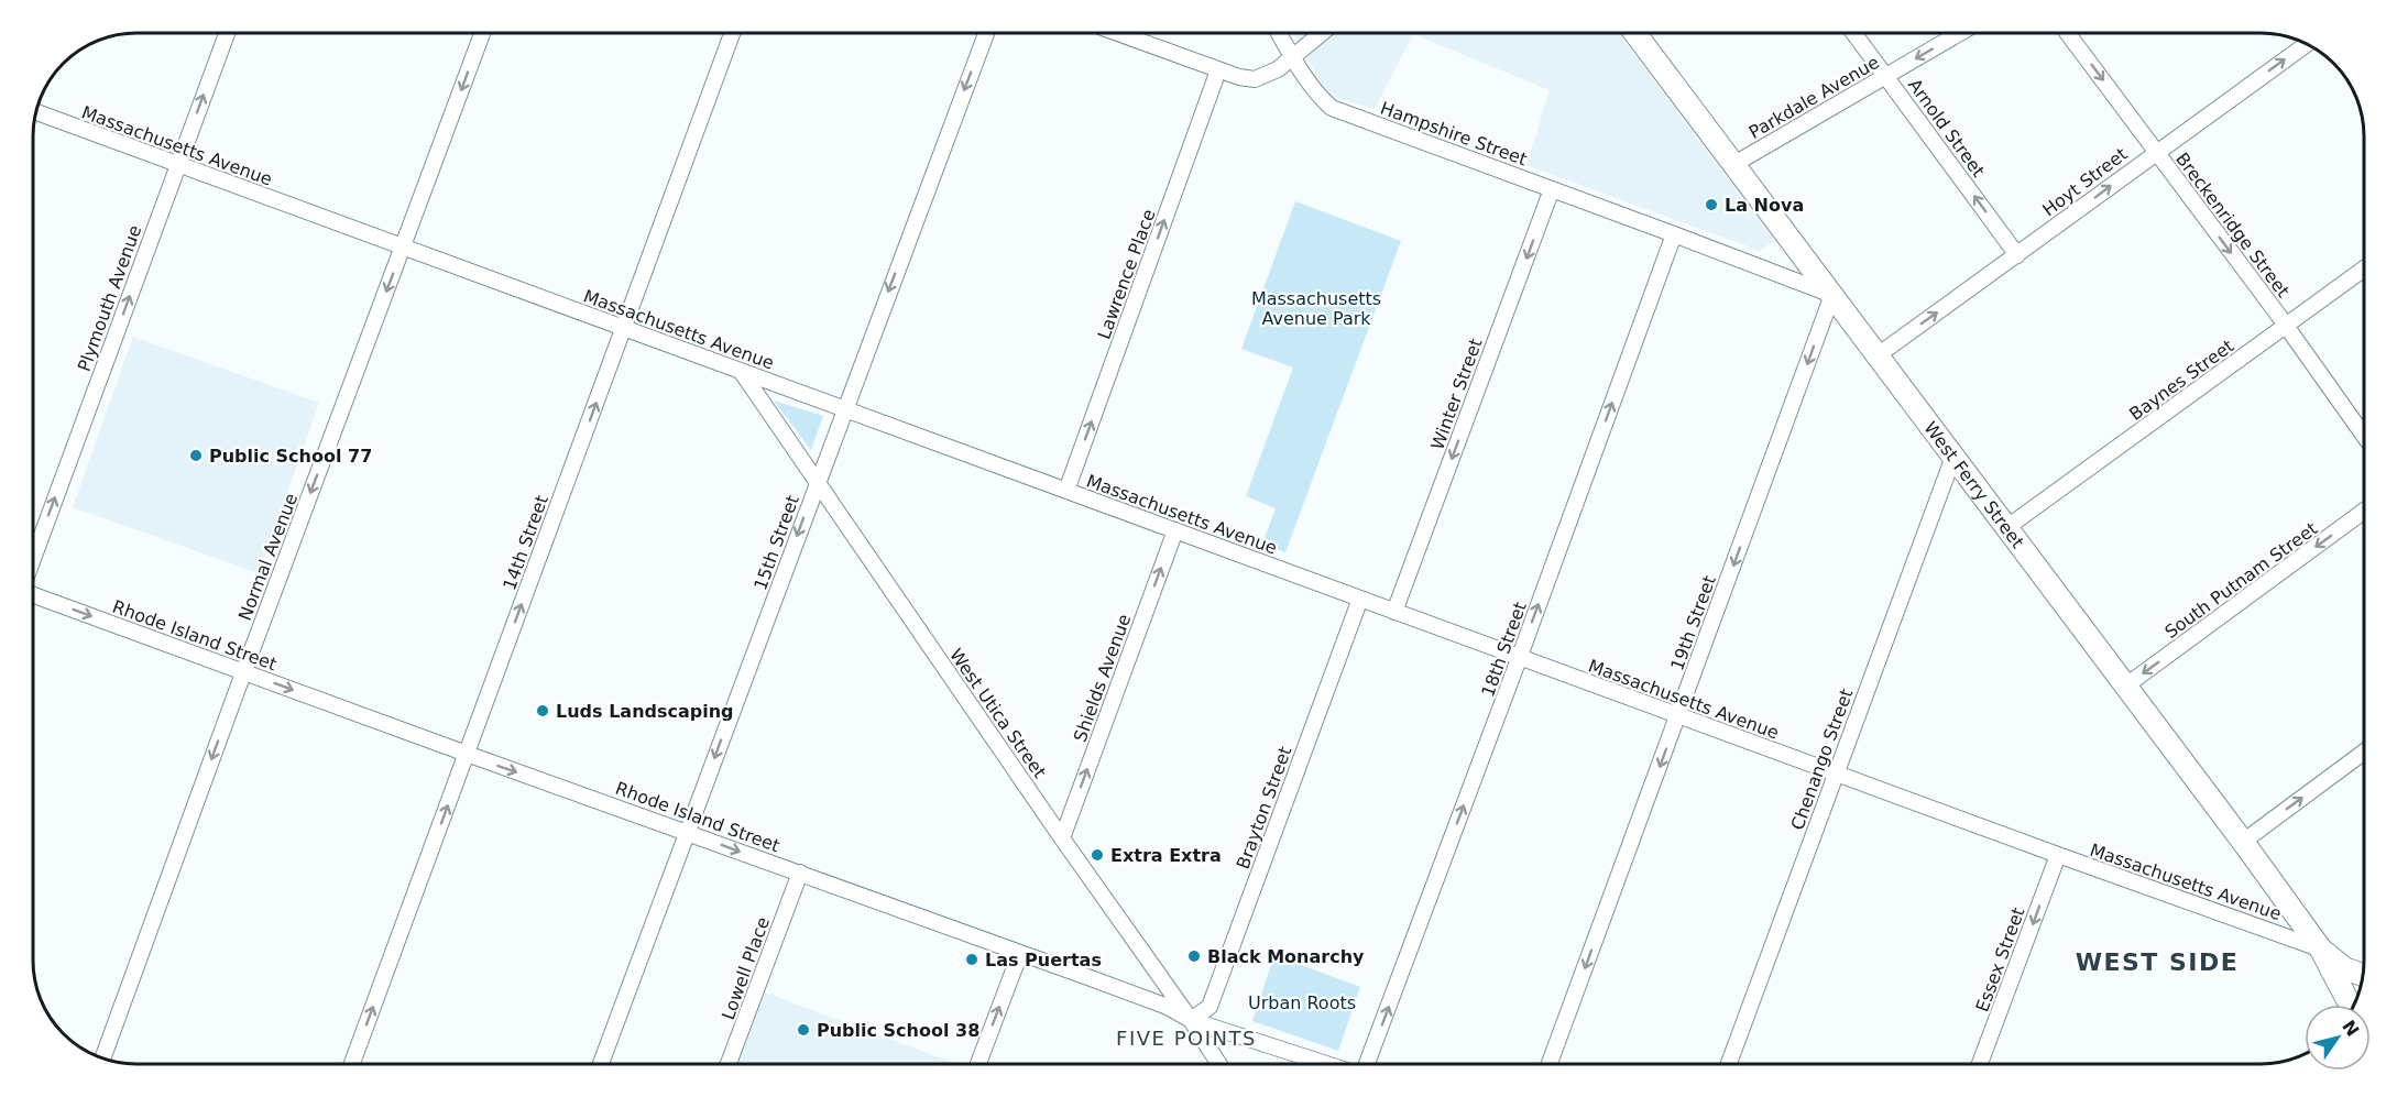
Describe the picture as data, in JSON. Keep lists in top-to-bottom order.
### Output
{
  "streets": {
    "street": [
      "Parkdale Avenue",
      "Arnold Street",
      "Hampshire Street",
      "Massachusetts Avenue",
      "Hoyt Street",
      "Breckenridge Street",
      "Lawrence Place",
      "Plymouth Avenue",
      "Baynes Street",
      "Winter Street",
      "West Ferry Street",
      "14th Street",
      "15th Street",
      "Normal Avenue",
      "South Putnam Street",
      "19th Street",
      "Rhode Island Street",
      "18th Street",
      "Shields Avenue",
      "West Utica Street",
      "Chenango Street",
      "Brayton Street",
      "Essex Street",
      "Lowell Place"
    ]
  },
  "crossings": [
    ["Parkdale Avenue", "Arnold Street"],
    ["Parkdale Avenue", "West Ferry Street"],
    ["Arnold Street", "Hoyt Street"],
    ["Hampshire Street", "Winter Street"],
    ["Hampshire Street", "West Ferry Street"],
    ["Hampshire Street", "19th Street"],
    ["Hampshire Street", "18th Street"],
    ["Massachusetts Avenue", "Lawrence Place"],
    ["Massachusetts Avenue", "Plymouth Avenue"],
    ["Massachusetts Avenue", "Winter Street"],
    ["Massachusetts Avenue", "West Ferry Street"],
    ["Massachusetts Avenue", "14th Street"],
    ["Massachusetts Avenue", "15th Street"],
    ["Massachusetts Avenue", "Normal Avenue"],
    ["Massachusetts Avenue", "19th Street"],
    ["Massachusetts Avenue", "18th Street"],
    ["Massachusetts Avenue", "Shields Avenue"],
    ["Massachusetts Avenue", "West Utica Street"],
    ["Massachusetts Avenue", "Chenango Street"],
    ["Massachusetts Avenue", "Brayton Street"],
    ["Massachusetts Avenue", "Essex Street"],
    ["Hoyt Street", "Breckenridge Street"],
    ["Hoyt Street", "West Ferry Street"],
    ["Breckenridge Street", "Baynes Street"],
    ["Baynes Street", "West Ferry Street"],
    ["West Ferry Street", "South Putnam Street"],
    ["West Ferry Street", "19th Street"],
    ["West Ferry Street", "Chenango Street"],
    ["14th Street", "Rhode Island Street"],
    ["15th Street", "Rhode Island Street"],
    ["15th Street", "West Utica Street"],
    ["Normal Avenue", "Rhode Island Street"],
    ["Rhode Island Street", "West Utica Street"],
    ["Rhode Island Street", "Brayton Street"],
    ["Rhode Island Street", "Lowell Place"],
    ["Shields Avenue", "West Utica Street"],
    ["West Utica Street", "Brayton Street"]
  ],
  "one_way": [
    "Arnold Street",
    "Hoyt Street",
    "Breckenridge Street",
    "Lawrence Place",
    "Plymouth Avenue",
    "Winter Street",
    "14th Street",
    "15th Street",
    "Normal Avenue",
    "South Putnam Street",
    "19th Street",
    "Rhode Island Street",
    "18th Street",
    "Shields Avenue",
    "Essex Street"
  ],
  "districts": ["WEST SIDE", "FIVE POINTS"],
  "parks": ["Massachusetts Avenue Park", "Urban Roots"],
  "places": [
    "La Nova",
    "Public School 77",
    "Luds Landscaping",
    "Extra Extra",
    "Black Monarchy",
    "Las Puertas",
    "Public School 38"
  ],
  "north": "top right"
}
